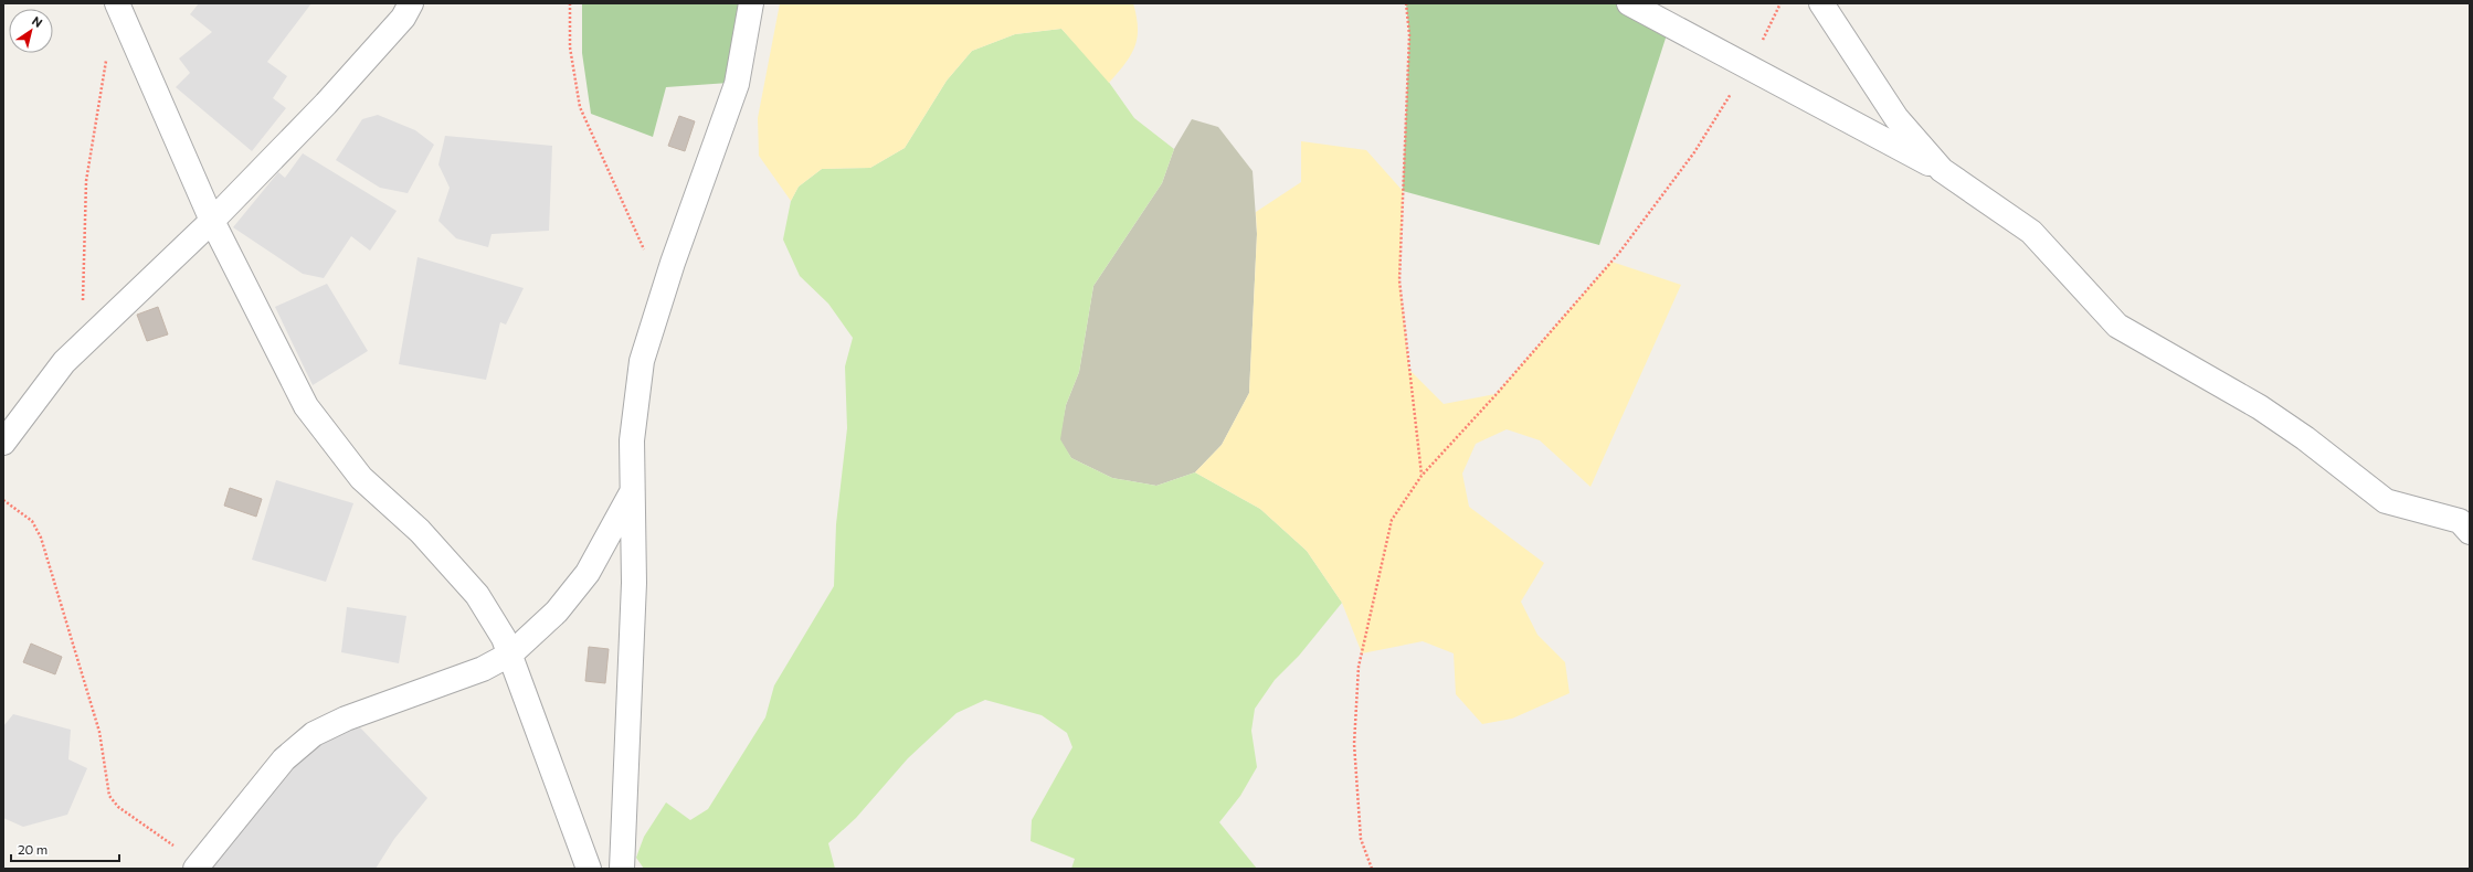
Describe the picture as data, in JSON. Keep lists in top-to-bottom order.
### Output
{
  "scale_bar": "20 m",
  "north": "top right"
}
